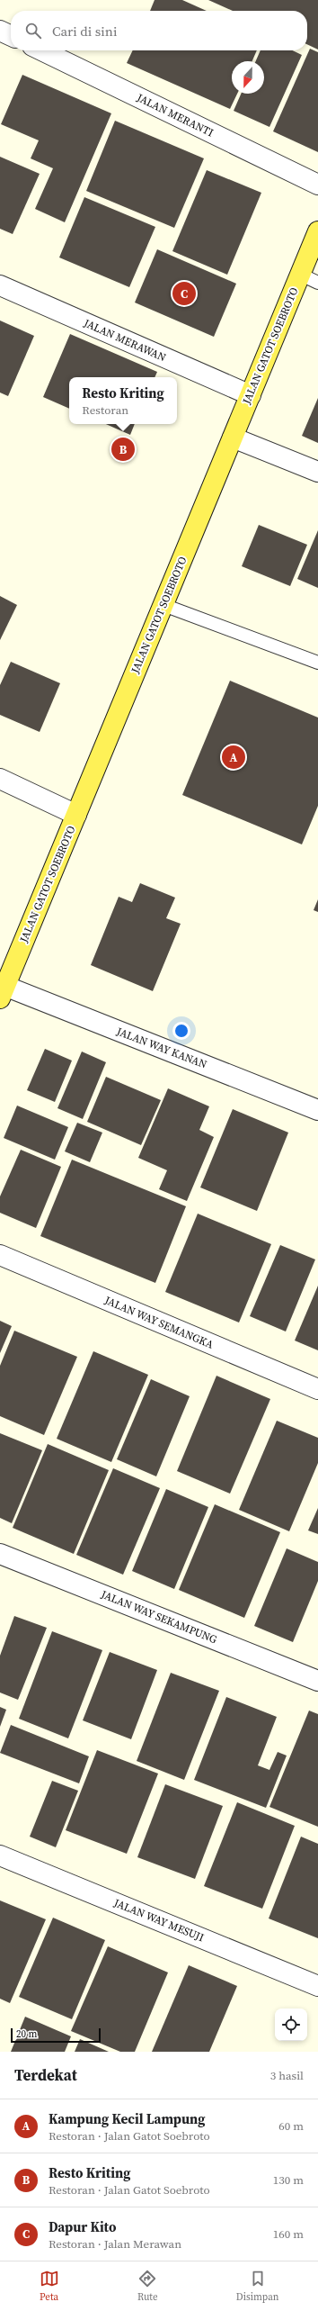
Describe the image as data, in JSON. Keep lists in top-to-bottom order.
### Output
{
  "streets": {
    "main road": ["JALAN GATOT SOEBROTO"],
    "street": [
      "JALAN MERANTI",
      "JALAN MERAWAN",
      "JALAN WAY KANAN",
      "JALAN WAY SEMANGKA",
      "JALAN WAY SEKAMPUNG",
      "JALAN WAY MESUJI"
    ]
  },
  "crossings": [
    ["JALAN MERAWAN", "JALAN GATOT SOEBROTO"],
    ["JALAN GATOT SOEBROTO", "JALAN WAY KANAN"]
  ],
  "scale_bar": "20 m",
  "north": "bottom",
  "page": {
    "search": "Cari di sini",
    "pins": ["C", "B", "A"],
    "popup": ["Resto Kriting", "Restoran"],
    "scale": "20 m",
    "heading": ["Terdekat", "3 hasil"],
    "list": [
      {
        "mark": "A",
        "name": "Kampung Kecil Lampung",
        "note": "Restoran · Jalan Gatot Soebroto",
        "value": "60 m"
      },
      {
        "mark": "B",
        "name": "Resto Kriting",
        "note": "Restoran · Jalan Gatot Soebroto",
        "value": "130 m"
      },
      {
        "mark": "C",
        "name": "Dapur Kito",
        "note": "Restoran · Jalan Merawan",
        "value": "160 m"
      }
    ],
    "nav": ["Peta", "Rute", "Disimpan"]
  }
}
